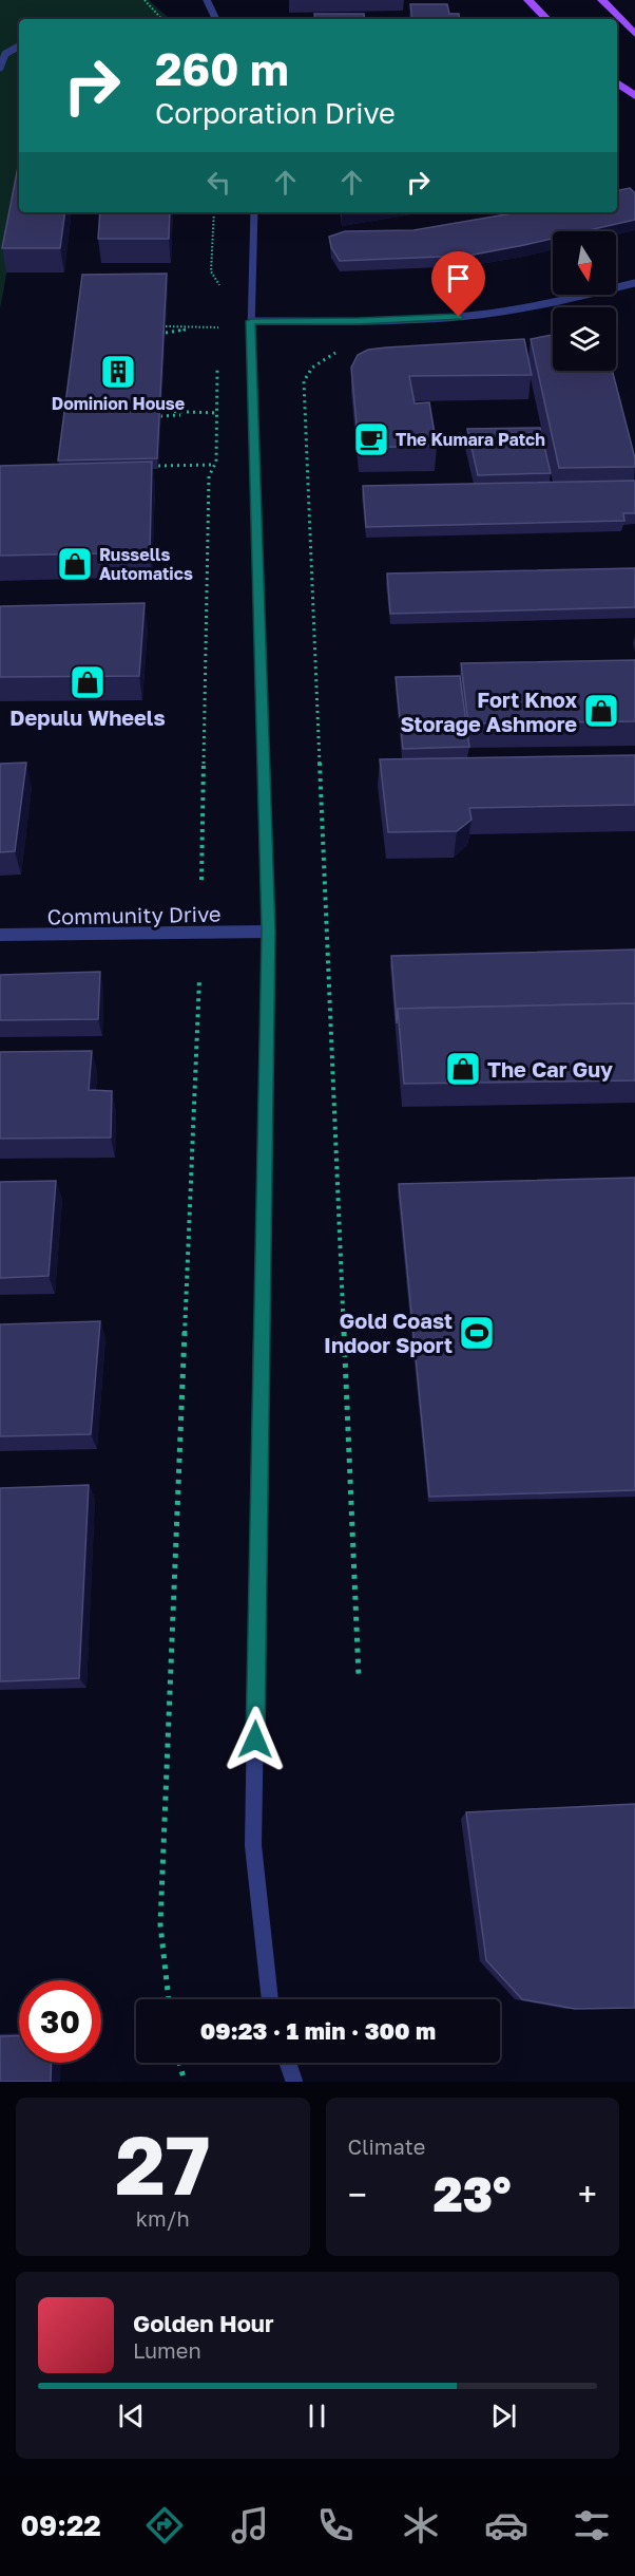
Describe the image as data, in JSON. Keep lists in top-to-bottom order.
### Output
{
  "streets": {
    "street": ["Community Drive"]
  },
  "places": {
    "building": ["Dominion House"],
    "cafe": ["The Kumara Patch"],
    "shop": [
      "Russells Automatics",
      "Depulu Wheels",
      "Fort Knox Storage Ashmore",
      "The Car Guy"
    ],
    "sports": ["Gold Coast Indoor Sport"]
  },
  "north": "bottom",
  "page": {
    "turn": ["260 m", "Corporation Drive"],
    "limit": "30",
    "trip": "09:23 · 1 min · 300 m",
    "tile": [
      ["27", "km/h"],
      "Climate"
    ],
    "heat": ["−", "23°", "+"],
    "song": ["Golden Hour", "Lumen"],
    "tabs": "09:22"
  }
}
